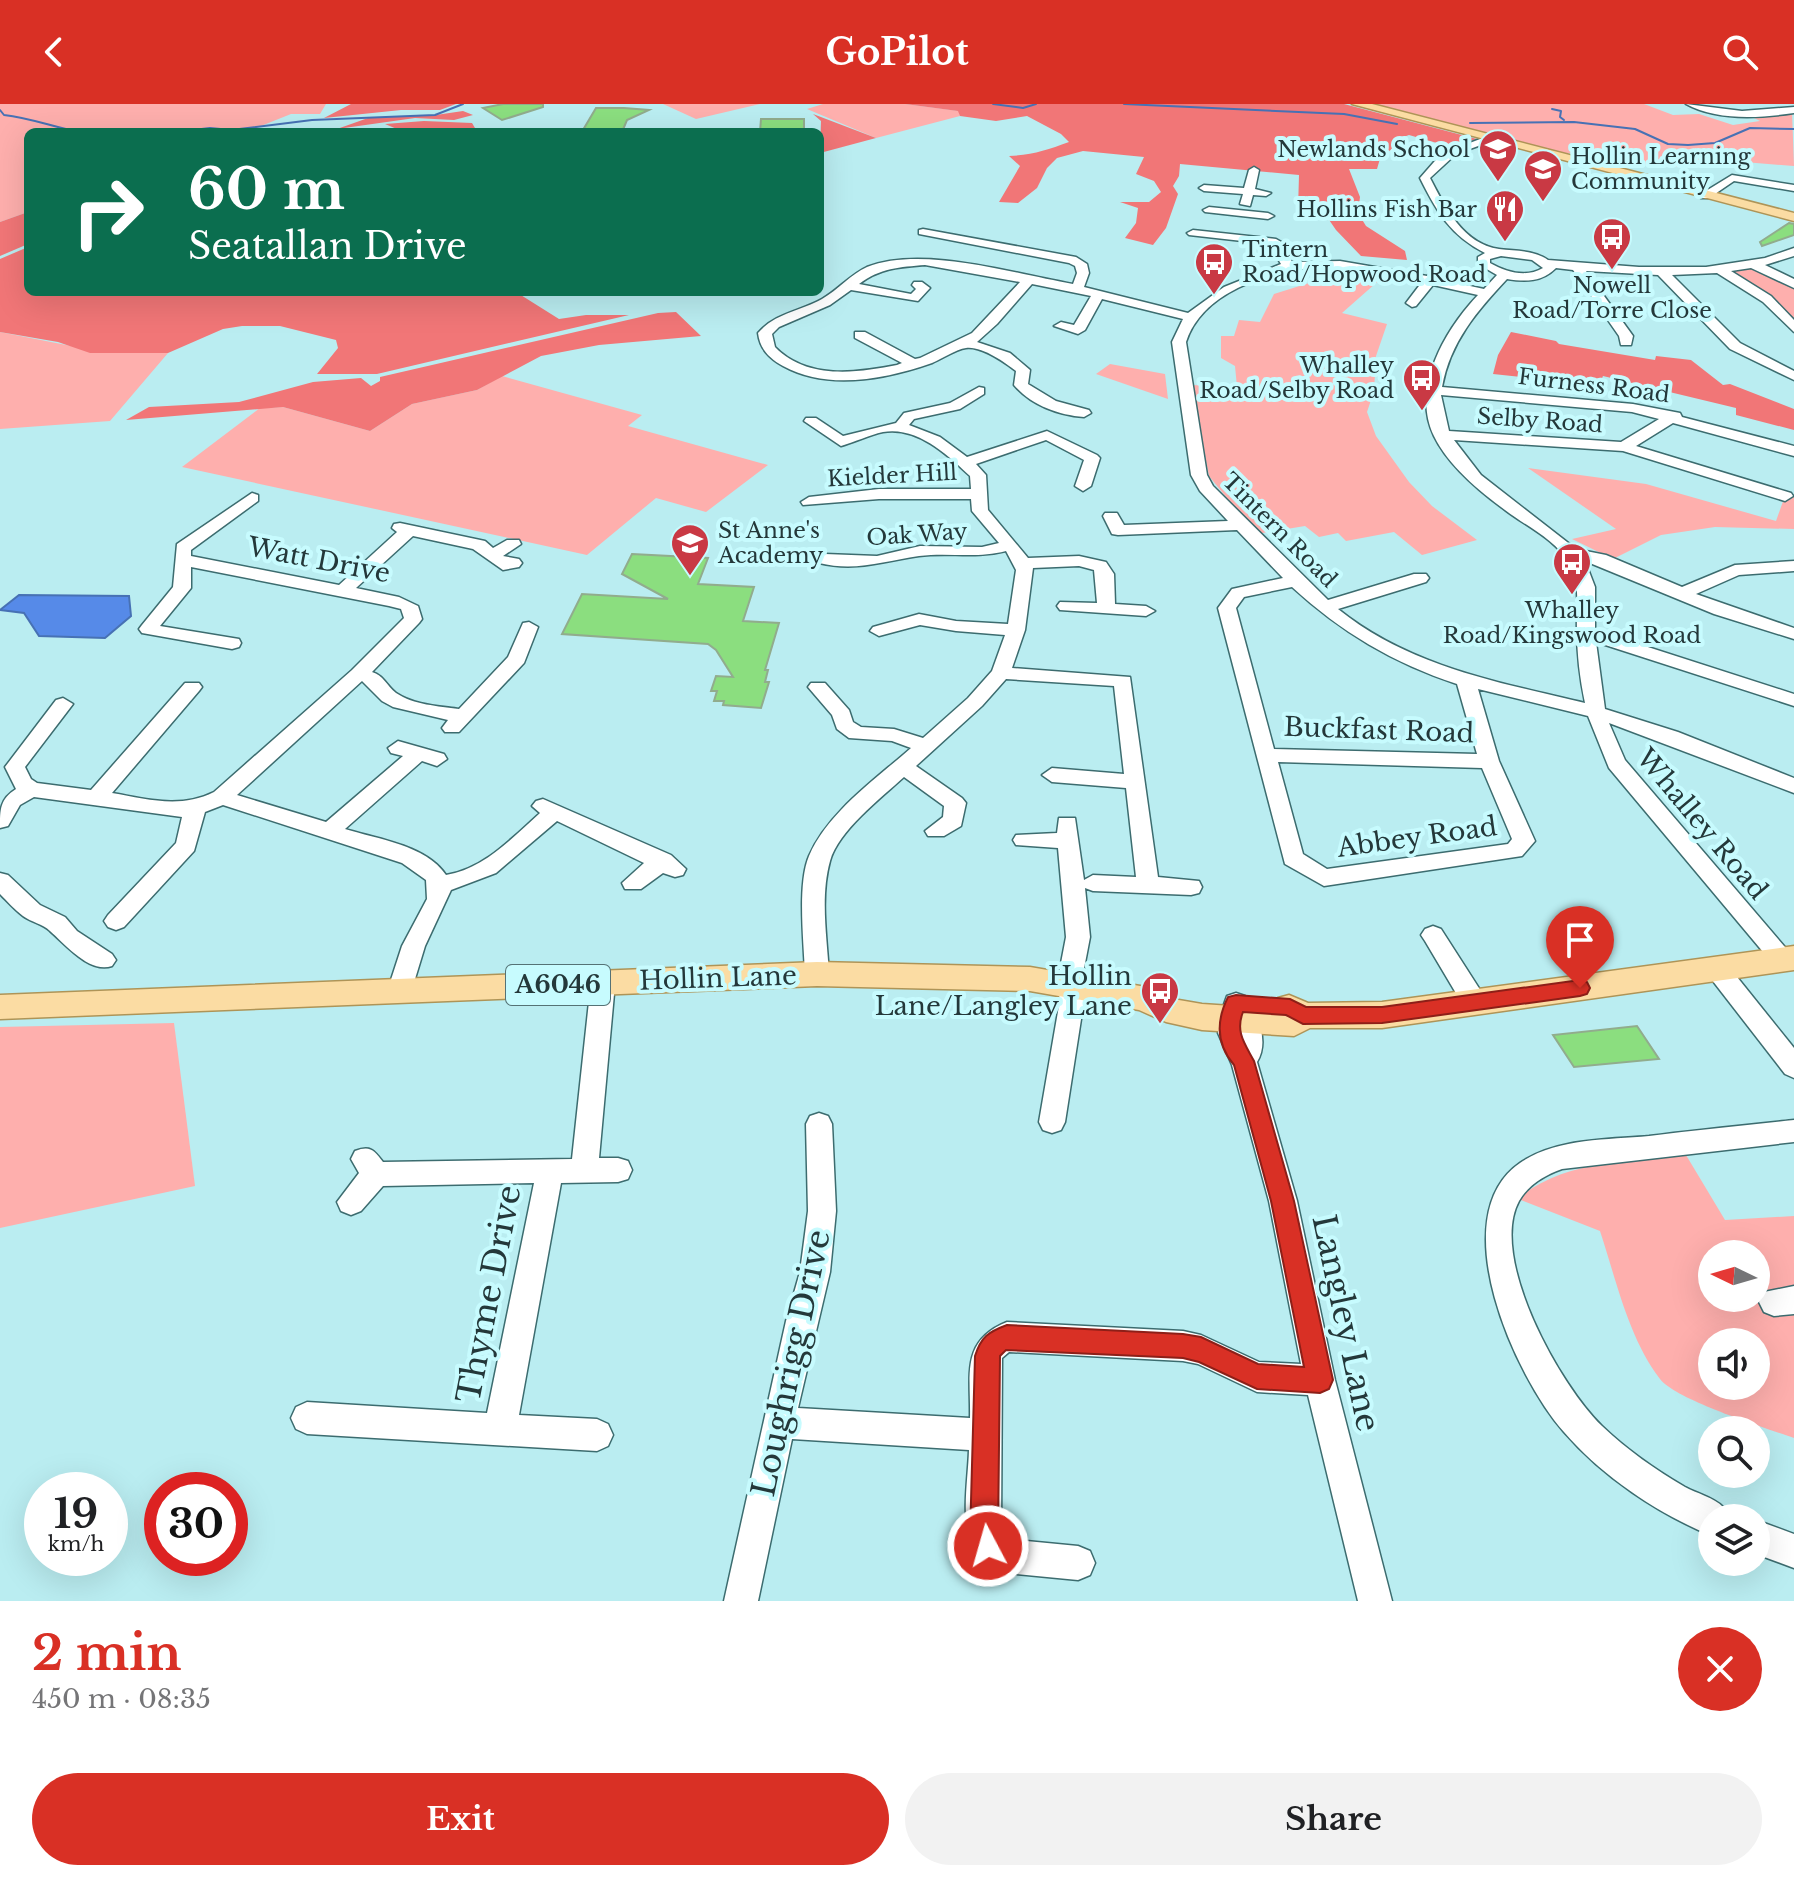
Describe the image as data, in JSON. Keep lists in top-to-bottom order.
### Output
{
  "streets": {
    "main road": ["Hollin Lane", "A6046"],
    "street": [
      "Furness Road",
      "Selby Road",
      "Kielder Hill",
      "Tintern Road",
      "Oak Way",
      "Watt Drive",
      "Buckfast Road",
      "Whalley Road",
      "Abbey Road",
      "Thyme Drive",
      "Langley Lane",
      "Loughrigg Drive"
    ]
  },
  "crossings": [
    ["Furness Road", "Selby Road"],
    ["Tintern Road", "Whalley Road"],
    ["Tintern Road", "Abbey Road"],
    ["Buckfast Road", "Abbey Road"],
    ["Whalley Road", "Hollin Lane"],
    ["Hollin Lane", "Langley Lane"]
  ],
  "places": {
    "school or university": ["Newlands School", "Hollin Learning Community", "St Anne's Academy"],
    "restaurant": ["Hollins Fish Bar"],
    "bus stop": [
      "Nowell Road/Torre Close",
      "Tintern Road/Hopwood Road",
      "Whalley Road/Selby Road",
      "Whalley Road/Kingswood Road",
      "Hollin Lane/Langley Lane"
    ]
  },
  "north": "left",
  "page": {
    "header": "GoPilot",
    "turn": ["60 m", "Seatallan Drive"],
    "speed": "19 km/h",
    "limit": "30",
    "heading": ["2 min", "450 m · 08:35"],
    "buttons": ["Exit", "Share"]
  }
}
